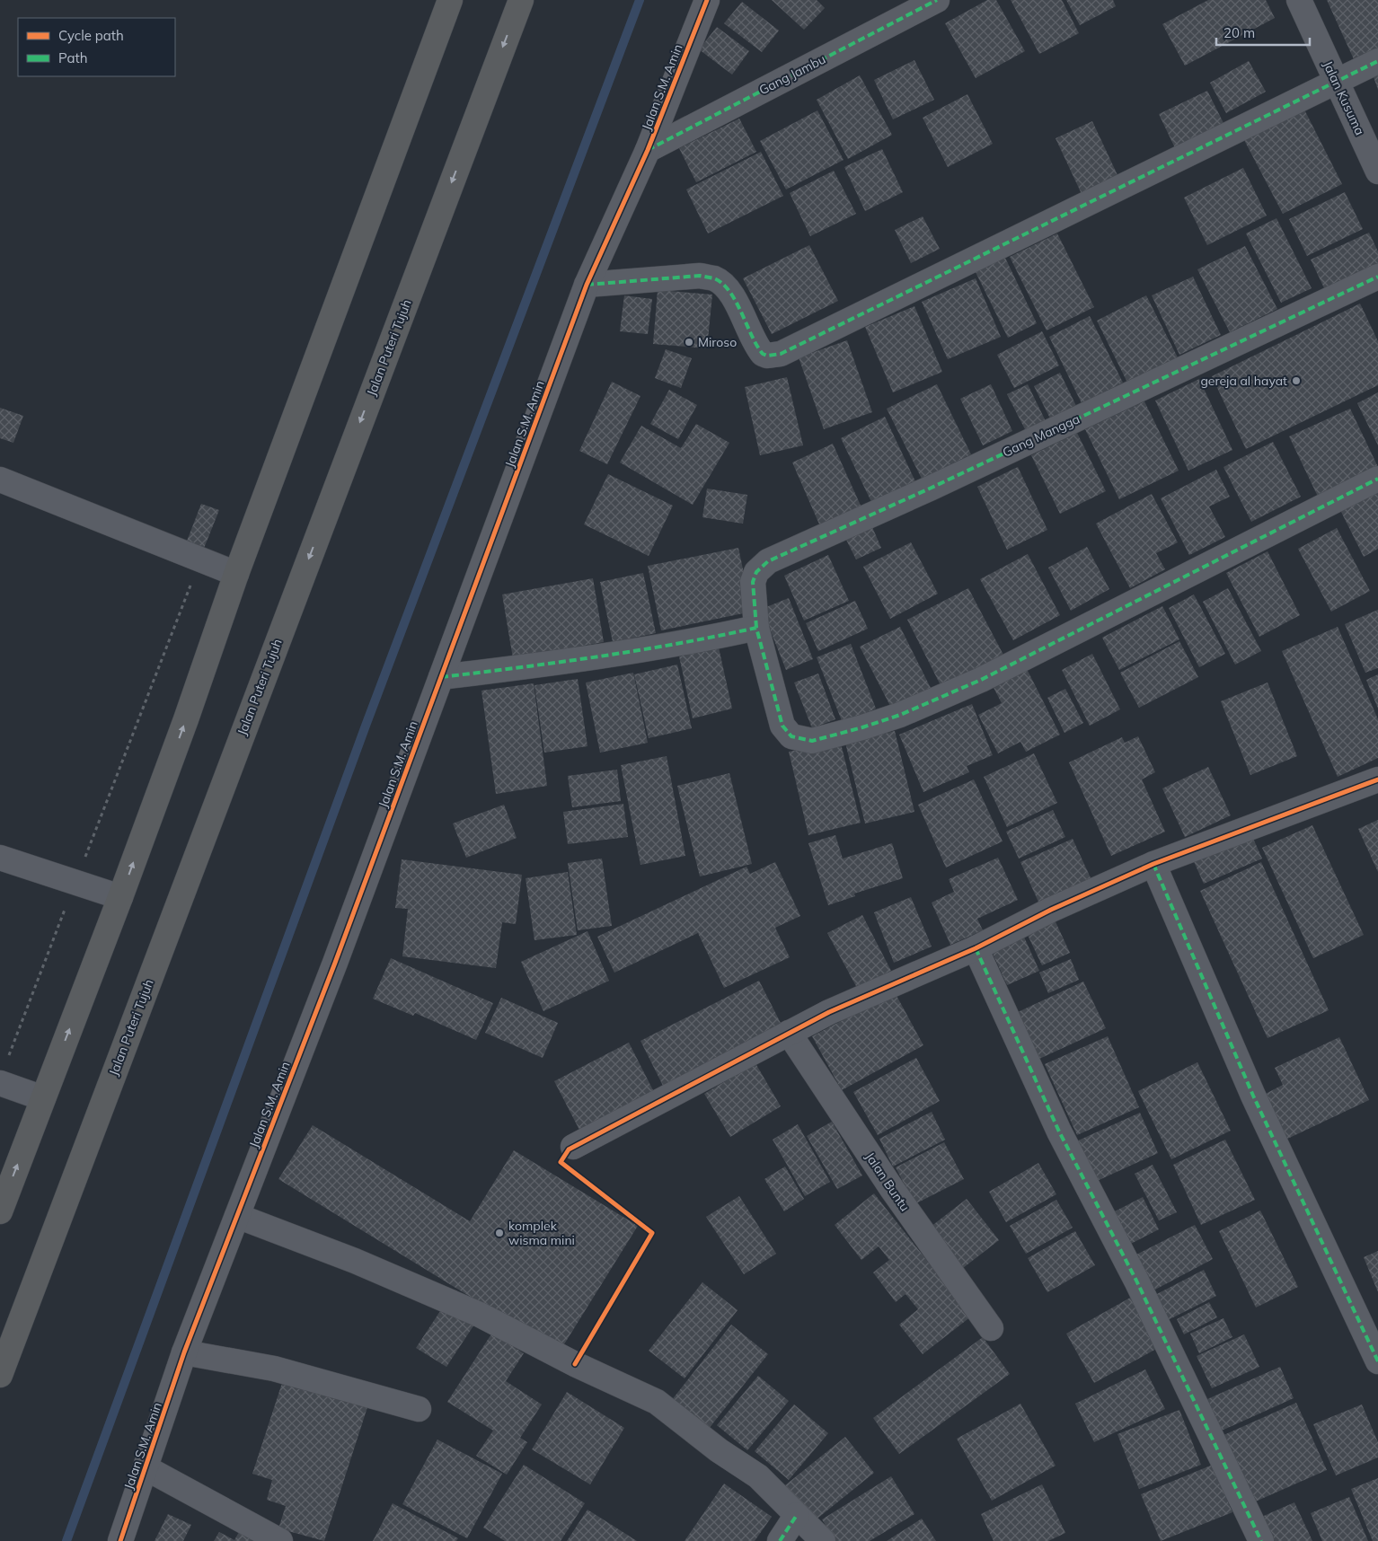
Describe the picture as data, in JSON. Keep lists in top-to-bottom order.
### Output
{
  "streets": {
    "highway": ["Jalan Puteri Tujuh"],
    "street": [
      "Gang Jambu",
      "Jalan S.M. Amin",
      "Jalan Kusuma",
      "Gang Mangga",
      "Jalan Buntu"
    ]
  },
  "crossings": [
    ["Gang Jambu", "Jalan S.M. Amin"]
  ],
  "places": ["Miroso", "gereja al hayat", "komplek wisma mini"],
  "legend": ["Cycle path", "Path"],
  "scale_bar": "20 m"
}
